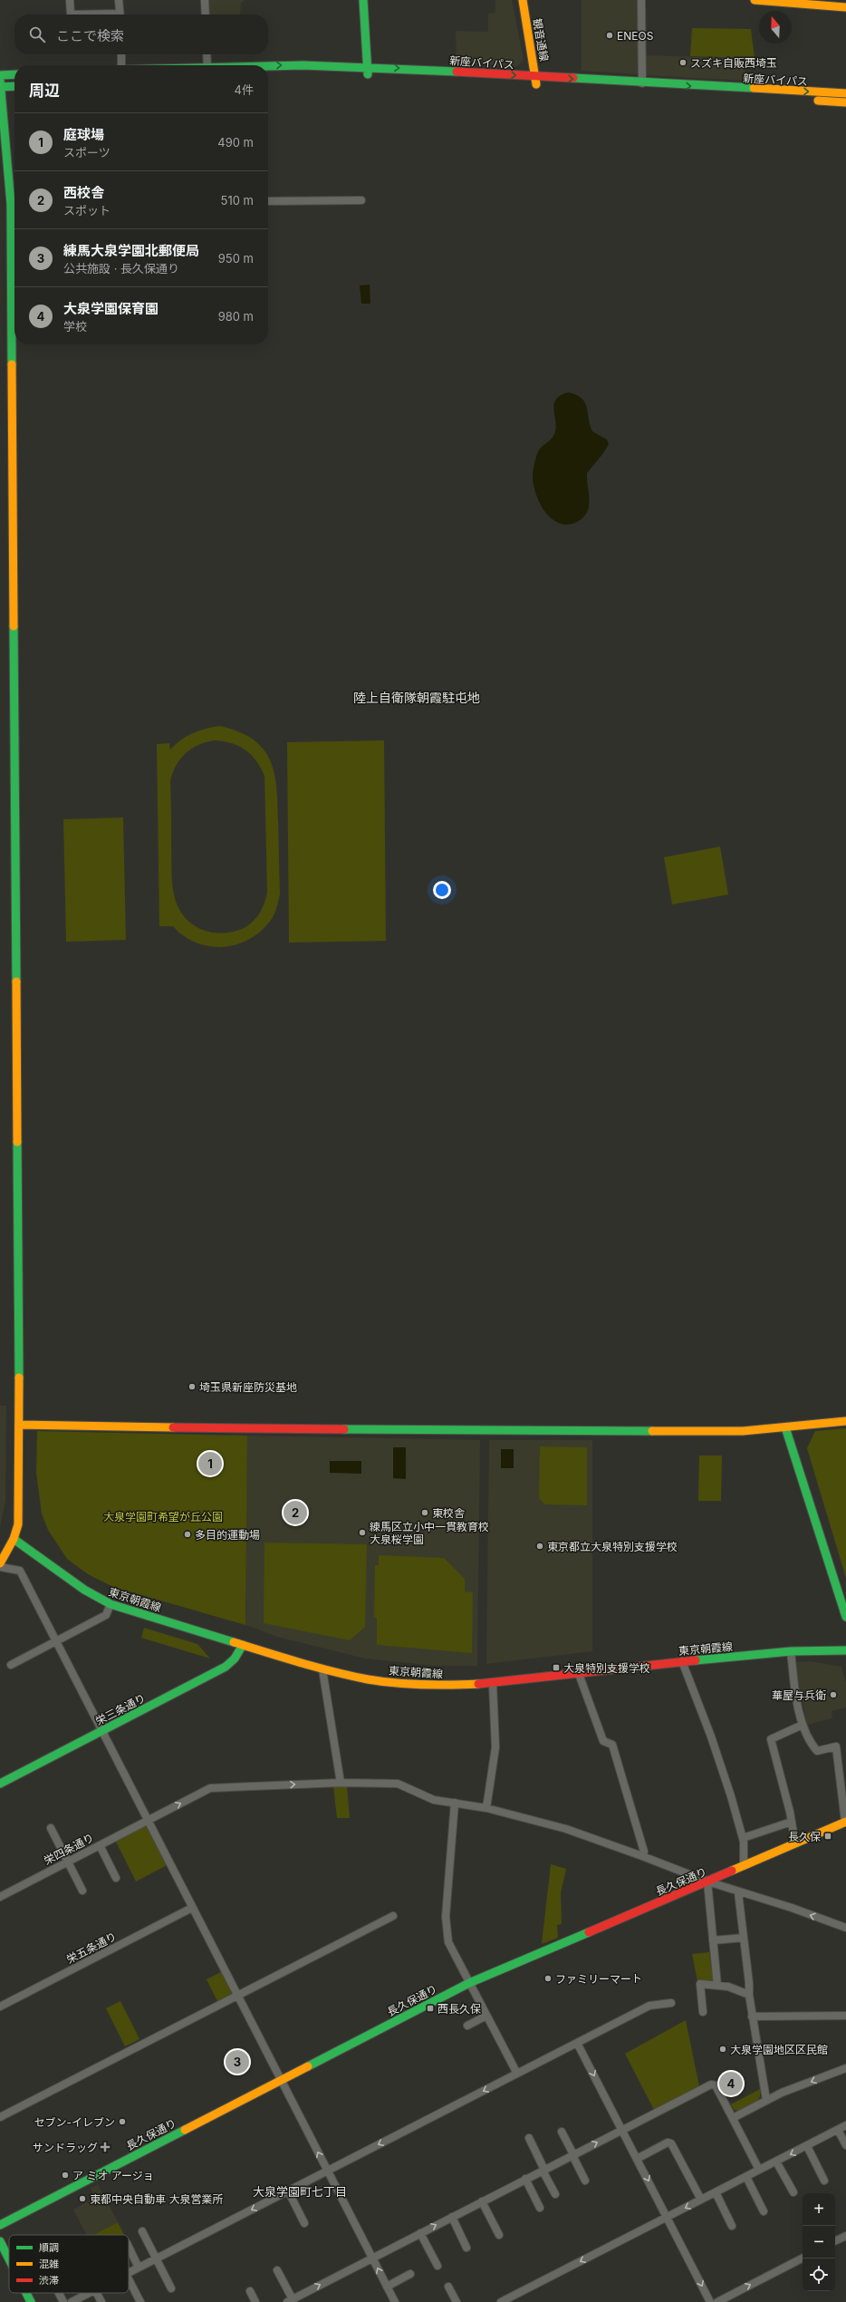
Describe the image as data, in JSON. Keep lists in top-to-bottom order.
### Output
{
  "streets": {
    "main road": [
      "観音通線",
      "新座バイパス",
      "東京朝霞線",
      "栄三条通り",
      "長久保通り"
    ],
    "street": ["栄四条通り", "栄五条通り"]
  },
  "crossings": [
    ["観音通線", "新座バイパス"],
    ["東京朝霞線", "栄三条通り"],
    ["栄四条通り", "長久保通り"]
  ],
  "districts": ["陸上自衛隊朝霞駐屯地", "大泉学園町七丁目"],
  "parks": ["大泉学園町希望が丘公園"],
  "places": {
    "other": [
      "ENEOS",
      "スズキ自販西埼玉",
      "埼玉県新座防災基地",
      "東校舎",
      "練馬区立小中一貫教育校 大泉桜学園",
      "多目的運動場",
      "東京都立大泉特別支援学校",
      "華屋与兵衛",
      "ファミリーマート",
      "大泉学園地区区民館",
      "セブン-イレブン",
      "ア ミオ アージョ",
      "東都中央自動車 大泉営業所"
    ],
    "transit": ["大泉特別支援学校", "長久保", "西長久保"],
    "health": ["サンドラッグ"]
  },
  "legend": ["順調", "混雑", "渋滞"],
  "north": "top",
  "page": {
    "search": "ここで検索",
    "heading": ["周辺", "4件"],
    "list": [
      {
        "mark": "1",
        "name": "庭球場",
        "note": "スポーツ",
        "value": "490 m"
      },
      {
        "mark": "2",
        "name": "西校舎",
        "note": "スポット",
        "value": "510 m"
      },
      {
        "mark": "3",
        "name": "練馬大泉学園北郵便局",
        "note": "公共施設 · 長久保通り",
        "value": "950 m"
      },
      {
        "mark": "4",
        "name": "大泉学園保育園",
        "note": "学校",
        "value": "980 m"
      }
    ],
    "pins": [
      "1",
      "2",
      "3",
      "4"
    ],
    "map_buttons": ["+", "−"]
  }
}
